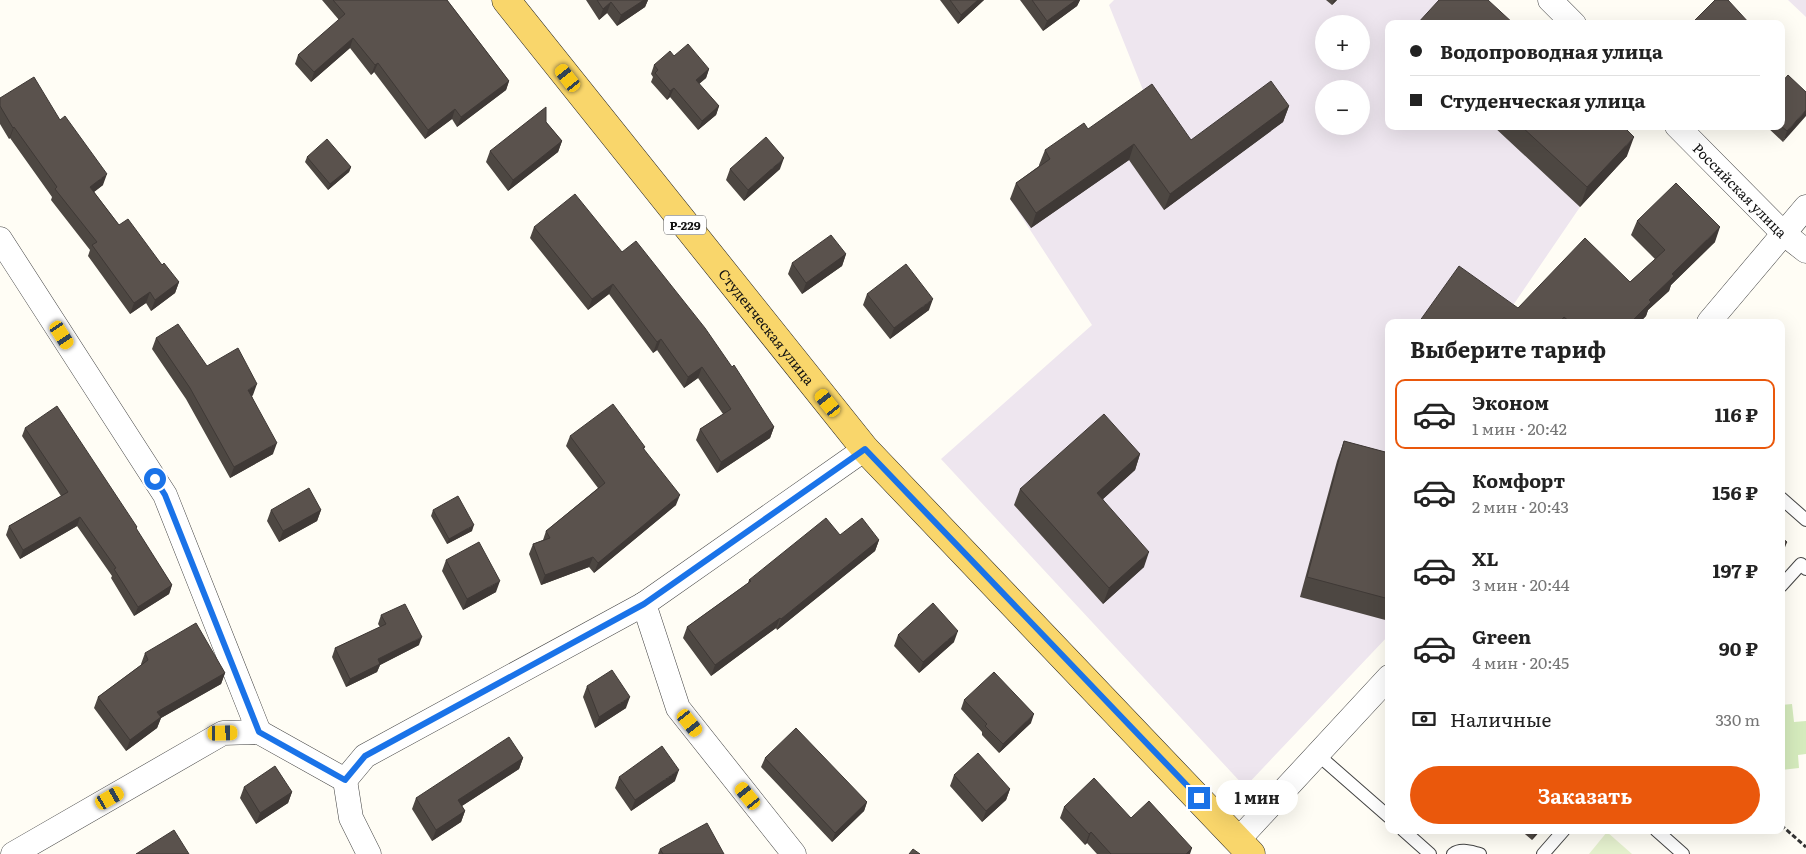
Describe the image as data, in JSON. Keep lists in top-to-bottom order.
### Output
{
  "streets": {
    "main road": ["Р-229", "Студенческая улица"],
    "street": ["Российская улица"]
  },
  "page": {
    "map_buttons": ["+", "−"],
    "banner": ["Водопроводная улица", "Студенческая улица"],
    "heading": "Выберите тариф",
    "list": [
      {
        "name": "Эконом",
        "note": "1 мин · 20:42",
        "value": "116 ₽"
      },
      {
        "name": "Комфорт",
        "note": "2 мин · 20:43",
        "value": "156 ₽"
      },
      {
        "name": "XL",
        "note": "3 мин · 20:44",
        "value": "197 ₽"
      },
      {
        "name": "Green",
        "note": "4 мин · 20:45",
        "value": "90 ₽"
      }
    ],
    "pay": ["Наличные", "330 m"],
    "buttons": "Заказать",
    "bubble": "1 мин"
  }
}
